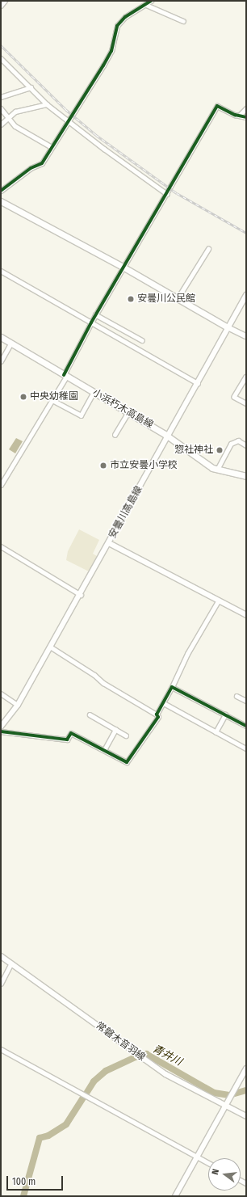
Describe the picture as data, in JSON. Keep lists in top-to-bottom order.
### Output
{
  "streets": {
    "main road": ["小浜朽木高島線", "安曇川高島線", "常磐木音羽線"]
  },
  "crossings": [
    ["小浜朽木高島線", "安曇川高島線"]
  ],
  "water": ["青井川"],
  "places": [
    "安曇川公民館",
    "中央幼稚園",
    "惣社神社",
    "市立安曇小学校"
  ],
  "scale_bar": "100 m",
  "north": "left"
}
